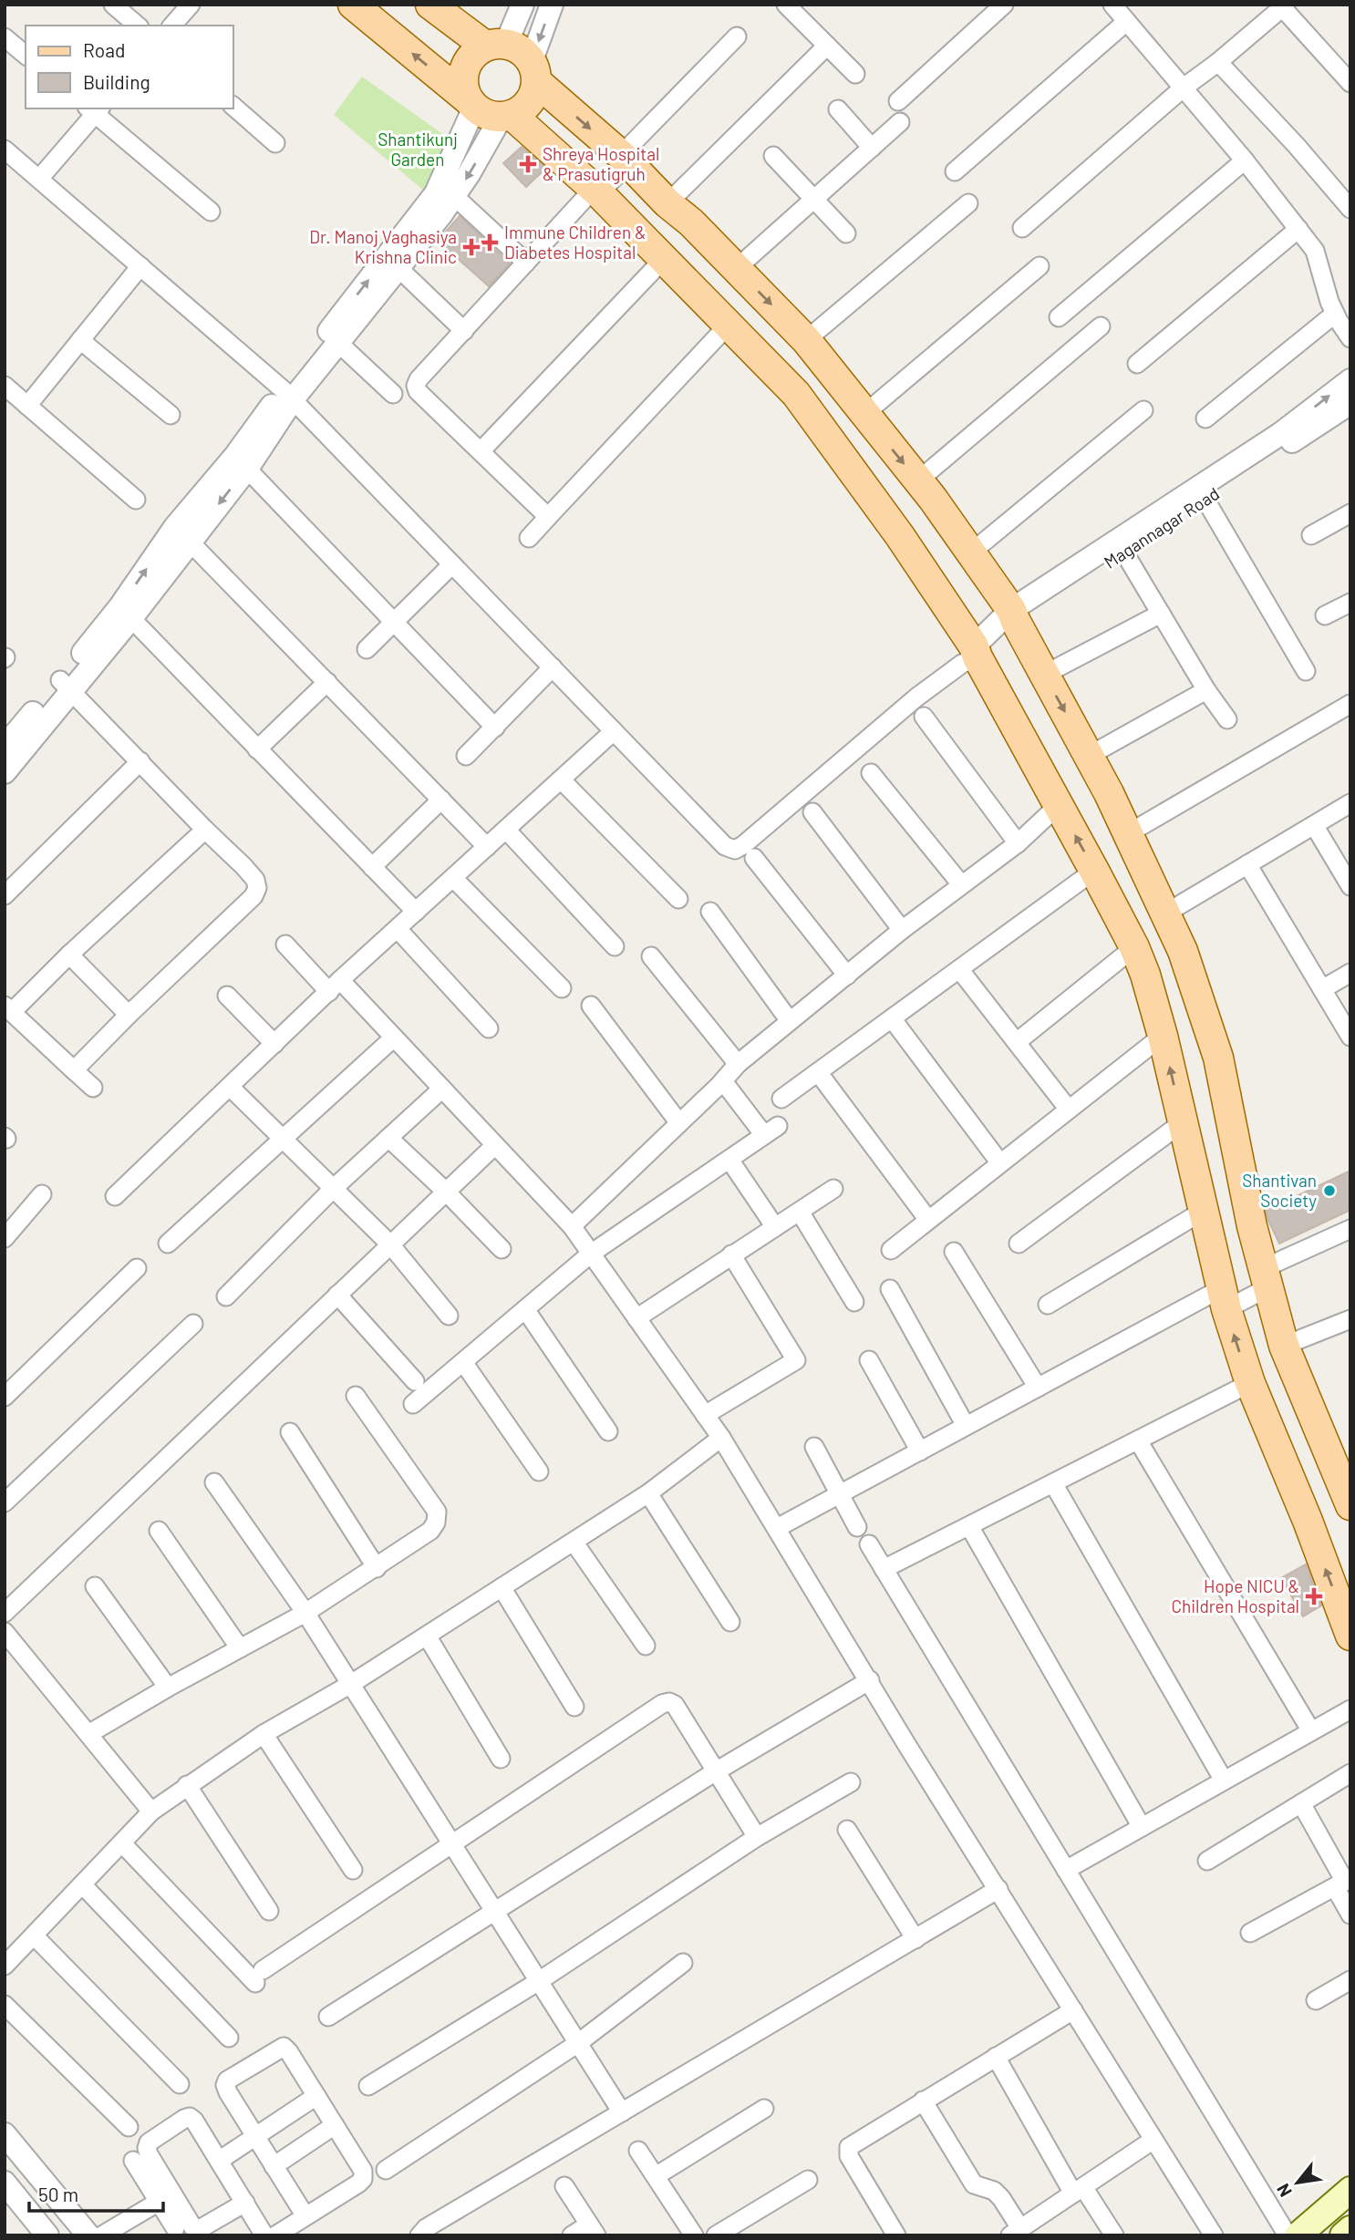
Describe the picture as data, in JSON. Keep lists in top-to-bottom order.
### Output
{
  "streets": {
    "street": ["Magannagar Road"]
  },
  "parks": ["Shantikunj Garden"],
  "places": {
    "health": [
      "Shreya Hospital & Prasutigruh",
      "Immune Children & Diabetes Hospital",
      "Dr. Manoj Vaghasiya Krishna Clinic",
      "Hope NICU & Children Hospital"
    ],
    "other": ["Shantivan Society"]
  },
  "legend": ["Road", "Building"],
  "scale_bar": "50 m",
  "north": "bottom left"
}
